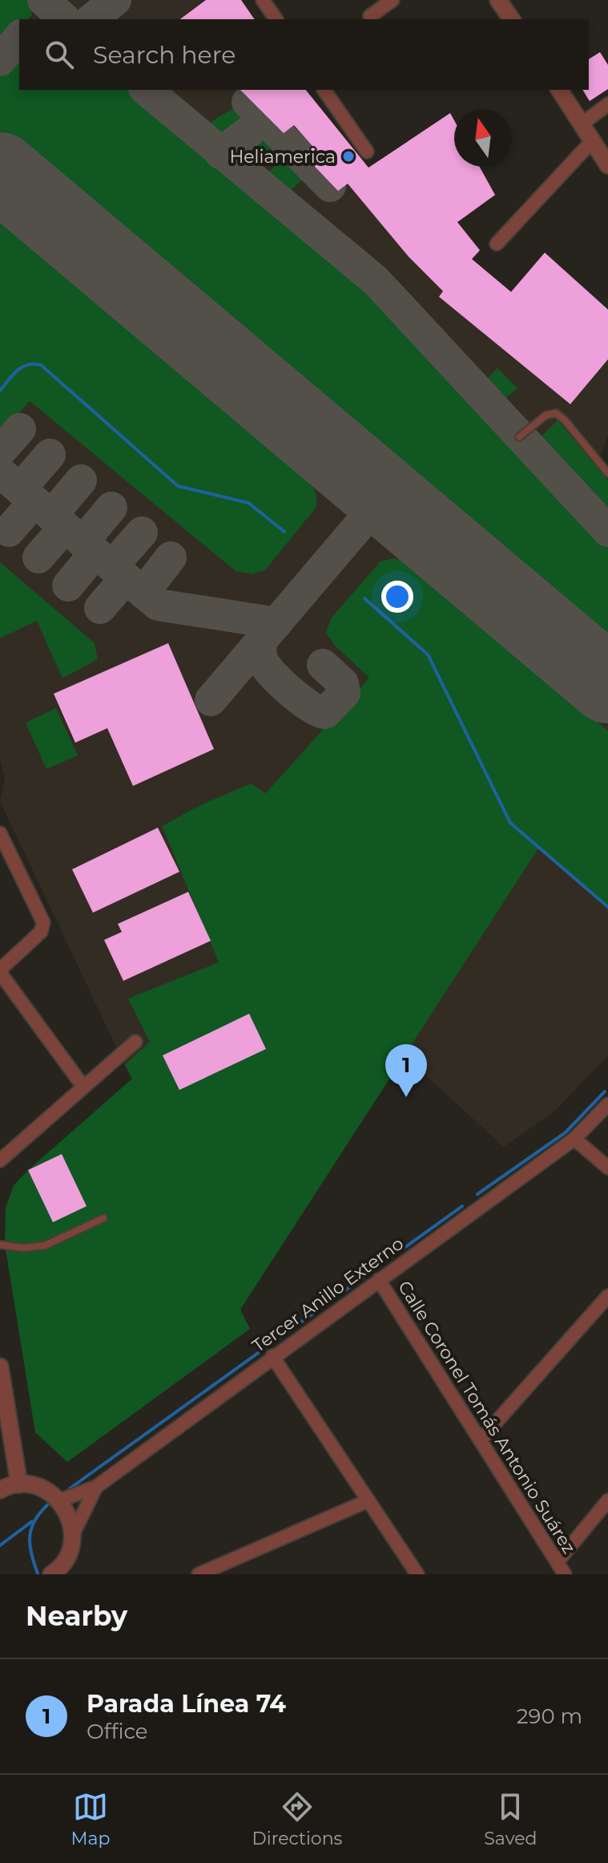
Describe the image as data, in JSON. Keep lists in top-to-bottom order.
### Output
{
  "streets": {
    "street": ["Tercer Anillo Externo", "Calle Coronel Tomás Antonio Suárez"]
  },
  "crossings": [
    ["Tercer Anillo Externo", "Calle Coronel Tomás Antonio Suárez"]
  ],
  "places": ["Heliamerica"],
  "north": "top",
  "page": {
    "search": "Search here",
    "pins": "1",
    "heading": "Nearby",
    "list": [
      {
        "mark": "1",
        "name": "Parada Línea 74",
        "note": "Office",
        "value": "290 m"
      }
    ],
    "nav": ["Map", "Directions", "Saved"]
  }
}
